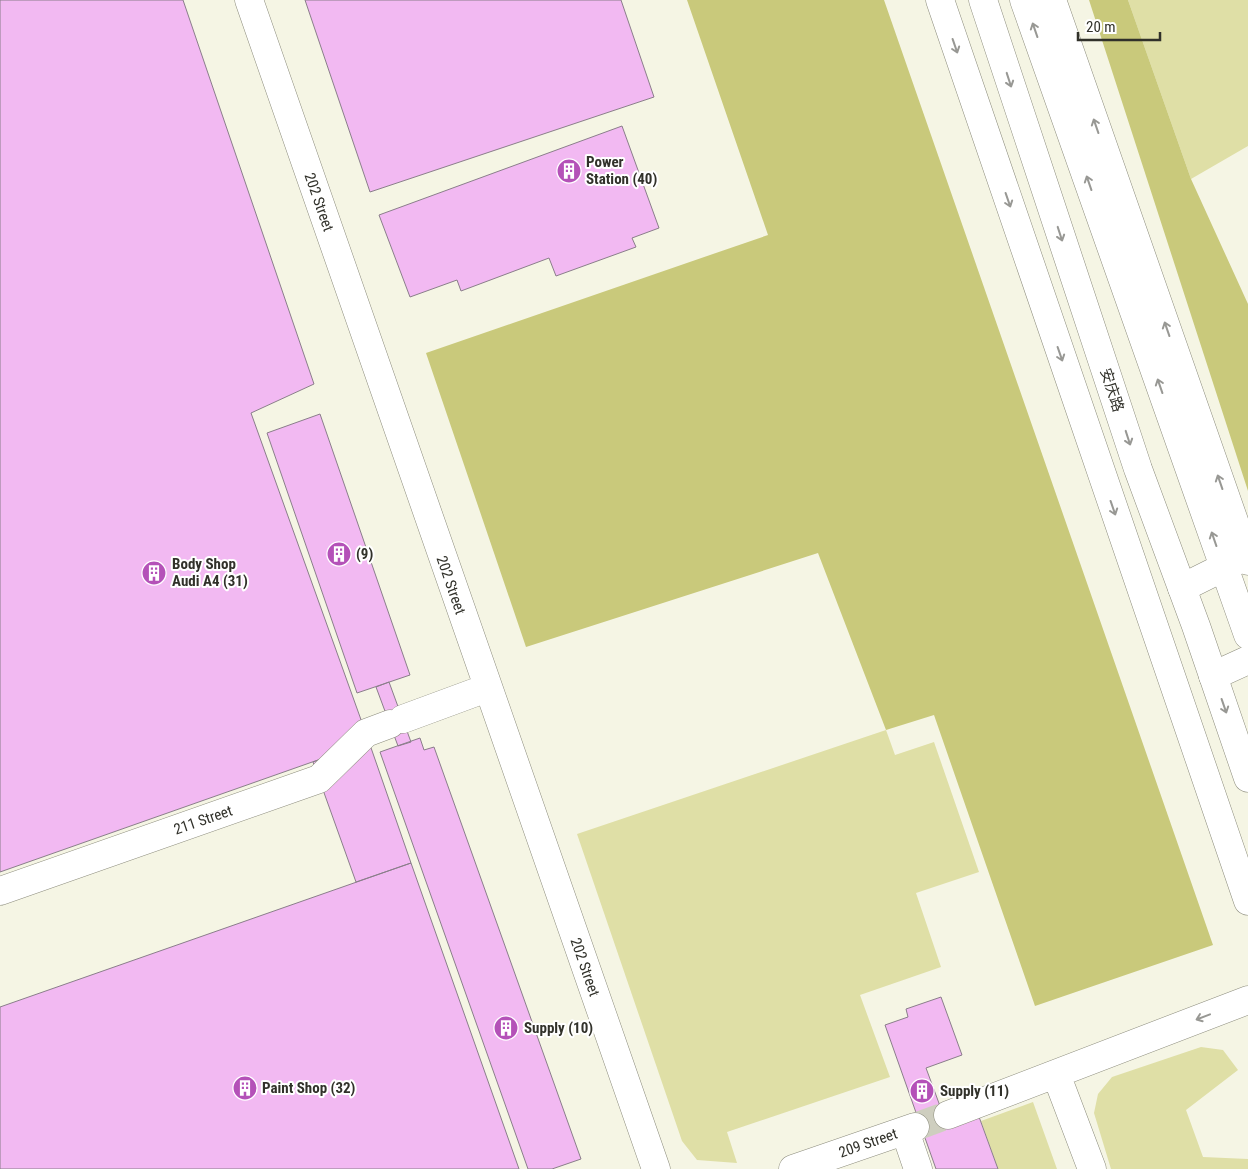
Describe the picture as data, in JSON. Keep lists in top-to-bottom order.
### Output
{
  "streets": {
    "street": [
      "202 Street",
      "安庆路",
      "211 Street",
      "209 Street"
    ]
  },
  "crossings": [
    ["202 Street", "211 Street"]
  ],
  "places": {
    "building": [
      "Power Station (40)",
      "(9)",
      "Body Shop Audi A4 (31)",
      "Supply (10)",
      "Paint Shop (32)",
      "Supply (11)"
    ]
  },
  "scale_bar": "20 m"
}
